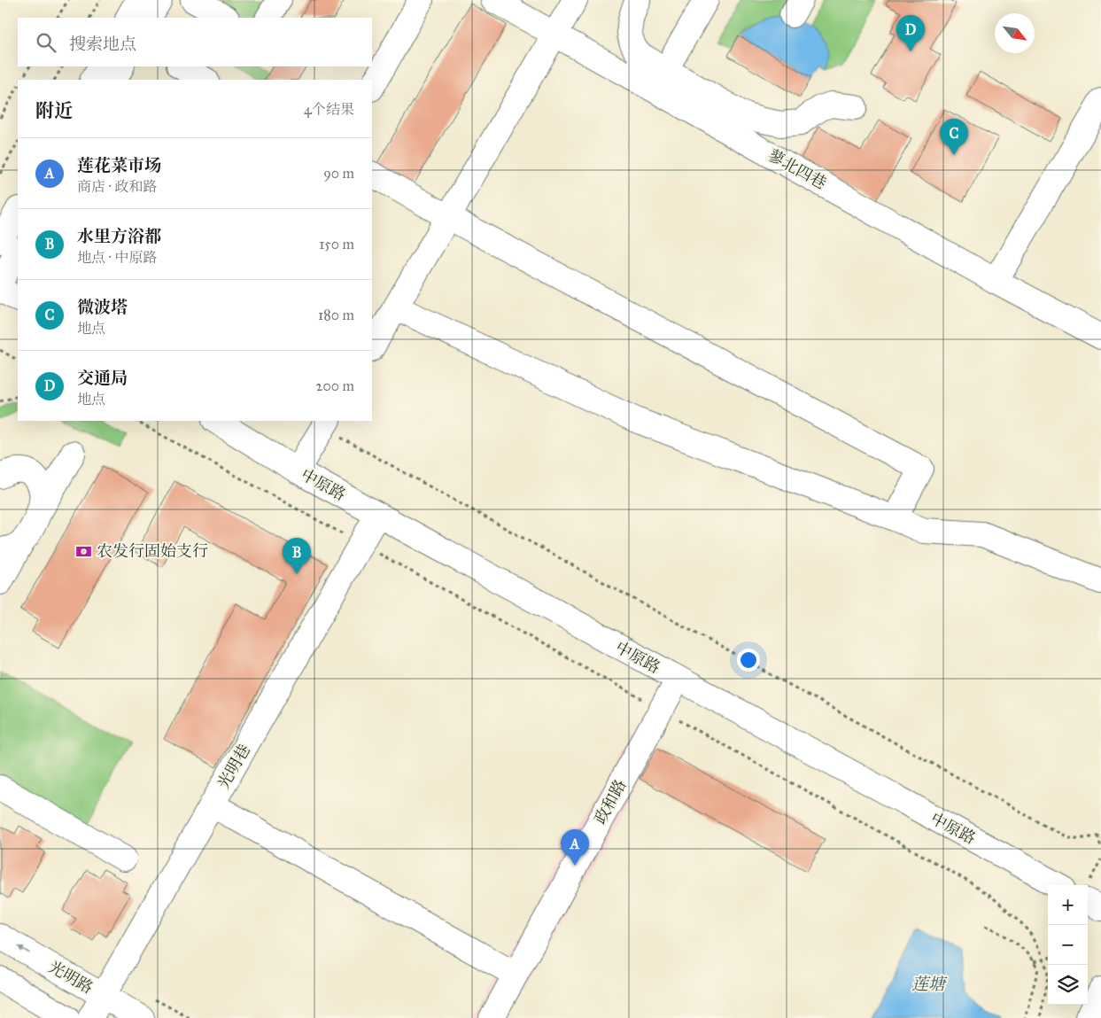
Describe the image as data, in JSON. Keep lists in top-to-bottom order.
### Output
{
  "streets": {
    "main road": [
      "蓼北四巷",
      "中原路",
      "光明巷",
      "政和路",
      "光明路"
    ]
  },
  "crossings": [
    ["中原路", "光明巷"],
    ["中原路", "政和路"],
    ["光明巷", "光明路"]
  ],
  "water": ["莲塘"],
  "places": {
    "bank": ["农发行固始支行"]
  },
  "north": "bottom right",
  "page": {
    "pins": [
      "D",
      "C",
      "B",
      "A"
    ],
    "search": "搜索地点",
    "heading": ["附近", "4个结果"],
    "list": [
      {
        "mark": "A",
        "name": "莲花菜市场",
        "note": "商店 · 政和路",
        "value": "90 m"
      },
      {
        "mark": "B",
        "name": "水里方浴都",
        "note": "地点 · 中原路",
        "value": "150 m"
      },
      {
        "mark": "C",
        "name": "微波塔",
        "note": "地点",
        "value": "180 m"
      },
      {
        "mark": "D",
        "name": "交通局",
        "note": "地点",
        "value": "200 m"
      }
    ],
    "map_buttons": ["+", "−"]
  }
}
